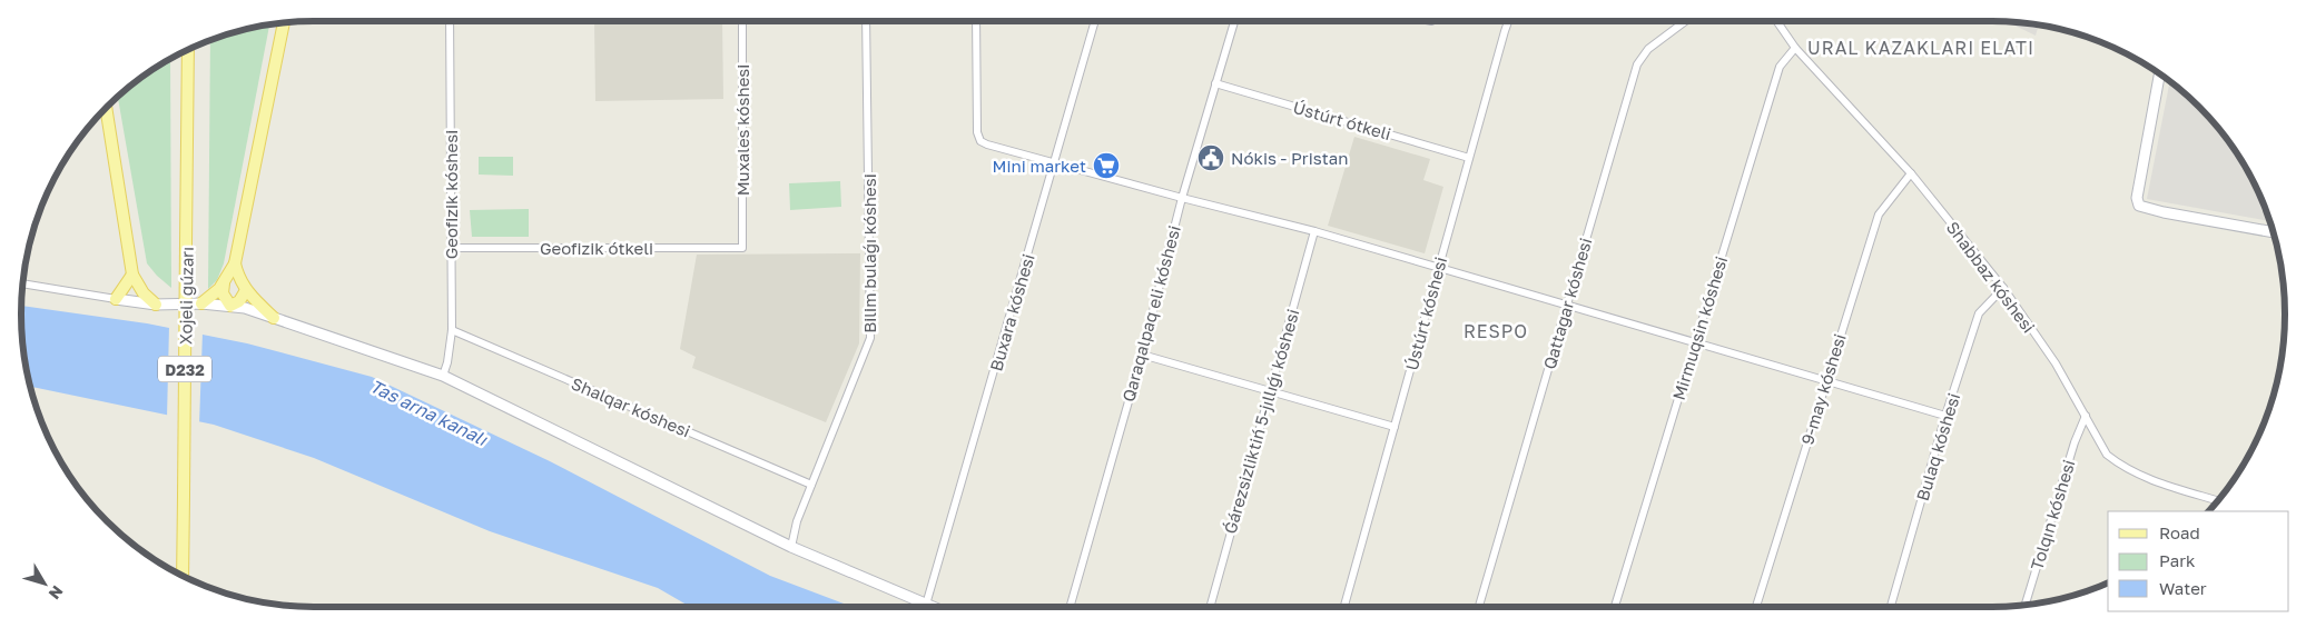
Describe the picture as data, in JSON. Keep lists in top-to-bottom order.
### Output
{
  "streets": {
    "main road": ["Xojeli gúzarı", "D232"],
    "street": [
      "Ústúrt ótkeli",
      "Muxales kóshesi",
      "Geofizik kóshesi",
      "Geofizik ótkeli",
      "Bilim bulaǵı kóshesi",
      "Shabbaz kóshesi",
      "Qattagar kóshesi",
      "Buxara kóshesi",
      "Qaraqalpaq eli kóshesi",
      "Ústúrt kóshesi",
      "Mirmuqsin kóshesi",
      "9-may kóshesi",
      "Shalqar kóshesi",
      "Ǵárezsizliktiń 5-jıllıǵı kóshesi",
      "Bulaq kóshesi",
      "Tolqın kóshesi"
    ]
  },
  "crossings": [
    ["Ústúrt ótkeli", "Qaraqalpaq eli kóshesi"],
    ["Ústúrt ótkeli", "Ústúrt kóshesi"],
    ["Muxales kóshesi", "Geofizik ótkeli"],
    ["Geofizik kóshesi", "Geofizik ótkeli"],
    ["Geofizik kóshesi", "Shalqar kóshesi"],
    ["Bilim bulaǵı kóshesi", "Shalqar kóshesi"],
    ["Shabbaz kóshesi", "Mirmuqsin kóshesi"],
    ["Shabbaz kóshesi", "9-may kóshesi"],
    ["Shabbaz kóshesi", "Bulaq kóshesi"],
    ["Shabbaz kóshesi", "Tolqın kóshesi"]
  ],
  "districts": ["URAL KAZAKLARI ELATI", "RESPO"],
  "water": ["Tas arna kanalı"],
  "places": {
    "public building": ["Nókis - Pristan"],
    "supermarket": ["Mini market"]
  },
  "legend": ["Road", "Park", "Water"],
  "north": "bottom right"
}
